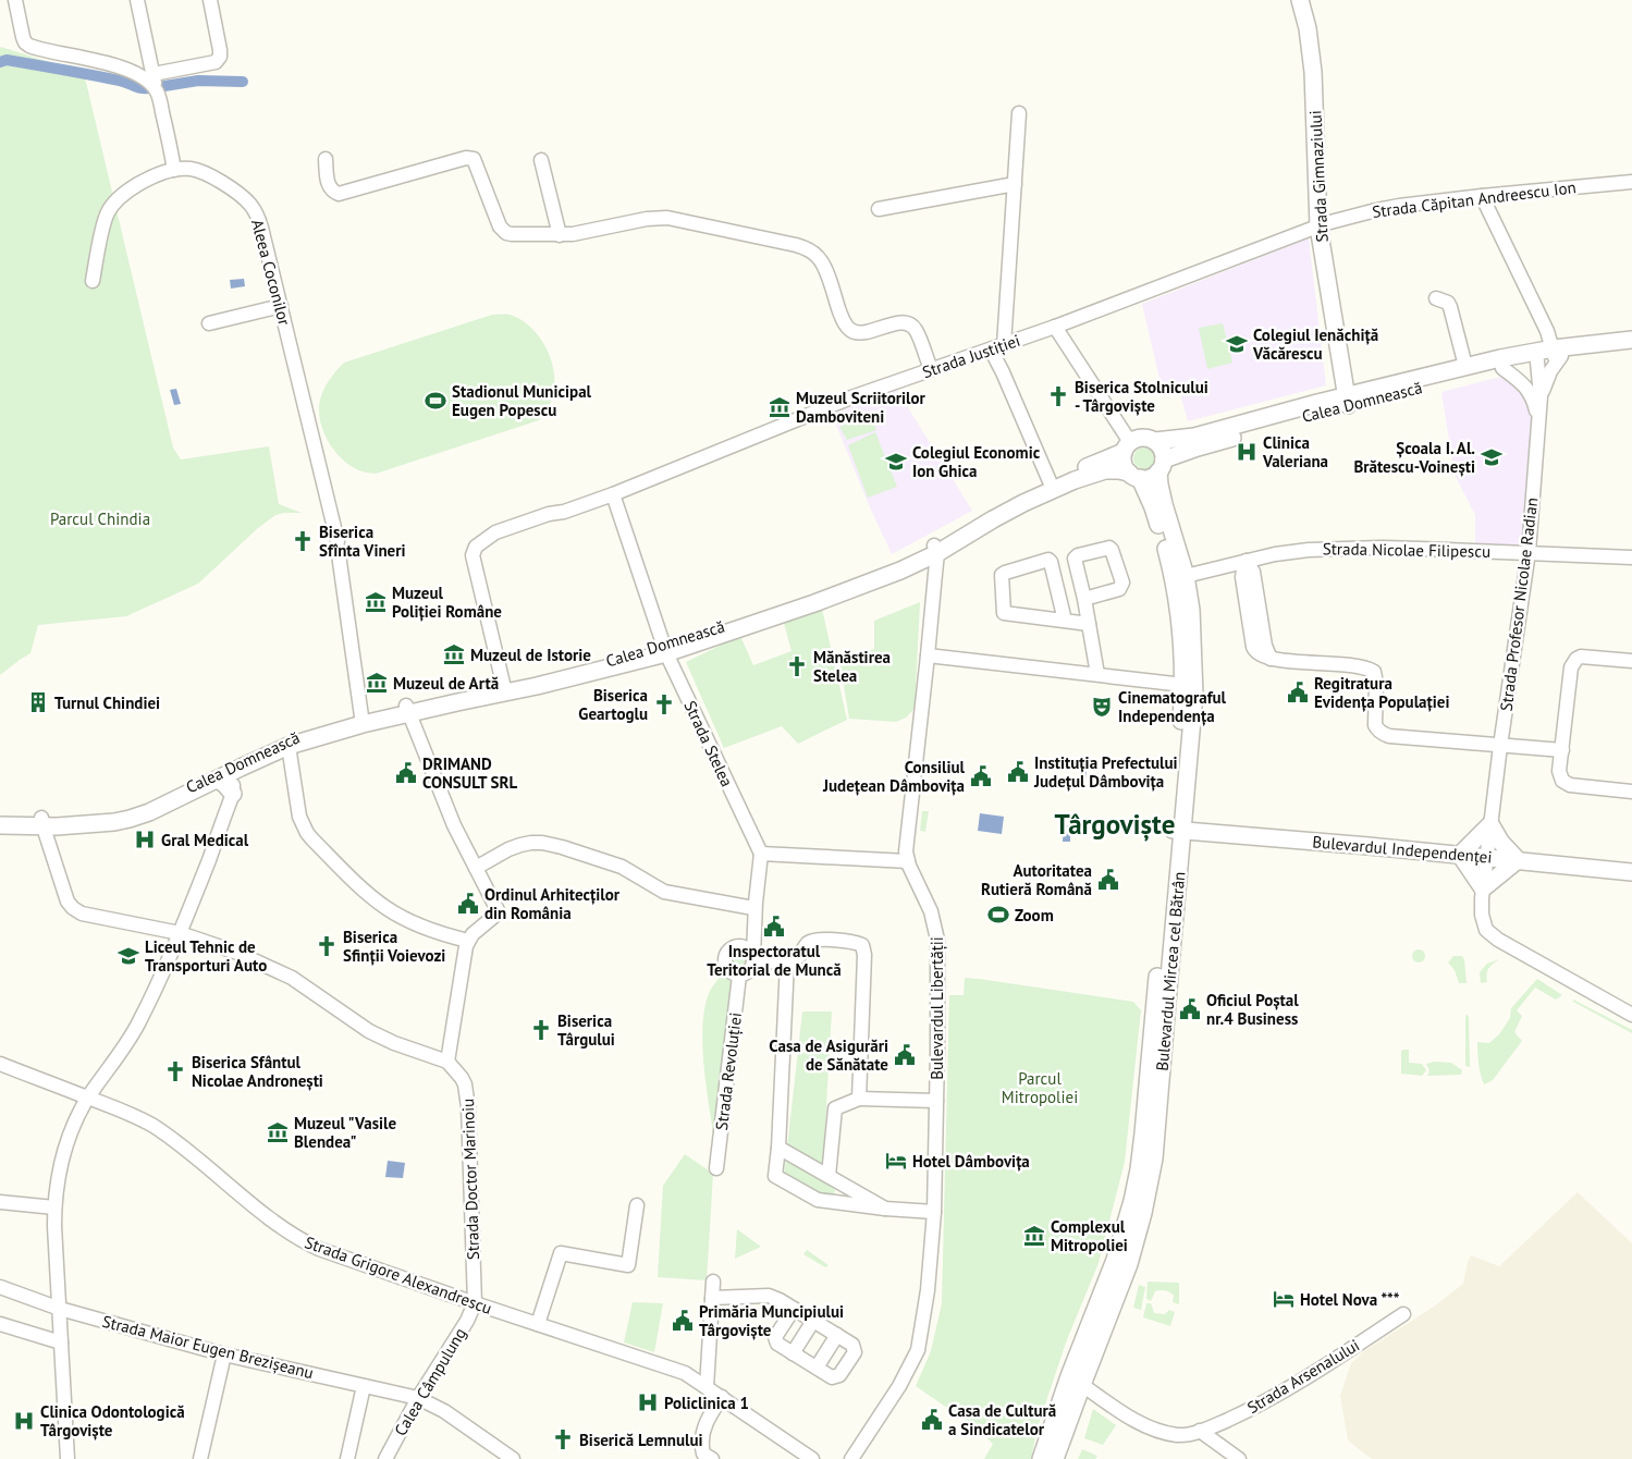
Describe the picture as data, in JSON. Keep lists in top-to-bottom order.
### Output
{
  "streets": {
    "main road": [
      "Strada Gimnaziului",
      "Calea Domnească",
      "Bulevardul Independenței",
      "Bulevardul Mircea cel Bătrân"
    ],
    "street": [
      "Strada Căpitan Andreescu Ion",
      "Aleea Coconilor",
      "Strada Justiției",
      "Strada Nicolae Filipescu",
      "Strada Profesor Nicolae Radian",
      "Strada Stelea",
      "Bulevardul Libertății",
      "Strada Revoluției",
      "Strada Doctor Marinoiu",
      "Strada Grigore Alexandrescu",
      "Strada Maior Eugen Brezișeanu",
      "Strada Arsenalului",
      "Calea Câmpulung"
    ]
  },
  "crossings": [
    ["Strada Gimnaziului", "Strada Căpitan Andreescu Ion"],
    ["Strada Gimnaziului", "Strada Justiției"],
    ["Strada Gimnaziului", "Calea Domnească"],
    ["Strada Căpitan Andreescu Ion", "Strada Justiției"],
    ["Aleea Coconilor", "Calea Domnească"],
    ["Strada Justiției", "Calea Domnească"],
    ["Strada Justiției", "Strada Stelea"],
    ["Calea Domnească", "Strada Profesor Nicolae Radian"],
    ["Calea Domnească", "Strada Stelea"],
    ["Calea Domnească", "Bulevardul Mircea cel Bătrân"],
    ["Calea Domnească", "Bulevardul Libertății"],
    ["Strada Nicolae Filipescu", "Strada Profesor Nicolae Radian"],
    ["Strada Nicolae Filipescu", "Bulevardul Mircea cel Bătrân"],
    ["Strada Profesor Nicolae Radian", "Bulevardul Independenței"],
    ["Bulevardul Independenței", "Bulevardul Mircea cel Bătrân"],
    ["Bulevardul Mircea cel Bătrân", "Strada Arsenalului"],
    ["Strada Doctor Marinoiu", "Strada Grigore Alexandrescu"],
    ["Strada Doctor Marinoiu", "Calea Câmpulung"],
    ["Strada Grigore Alexandrescu", "Calea Câmpulung"],
    ["Strada Maior Eugen Brezișeanu", "Calea Câmpulung"]
  ],
  "districts": ["Târgoviște"],
  "parks": ["Parcul Chindia", "Parcul Mitropoliei"],
  "places": {
    "school or university": [
      "Colegiul Ienăchiță Văcărescu",
      "Școala I. Al. Brătescu-Voinești",
      "Colegiul Economic Ion Ghica",
      "Liceul Tehnic de Transporturi Auto"
    ],
    "church": [
      "Biserica Stolnicului - Târgoviște",
      "Biserica Sfînta Vineri",
      "Mănăstirea Stelea",
      "Biserica Geartoglu",
      "Biserica Sfinții Voievozi",
      "Biserica Târgului",
      "Biserica Sfântul Nicolae Andronești",
      "Biserică Lemnului"
    ],
    "sports": ["Stadionul Municipal Eugen Popescu", "Zoom"],
    "museum": [
      "Muzeul Scriitorilor Damboviteni",
      "Muzeul Poliției Române",
      "Muzeul de Istorie",
      "Muzeul de Artă",
      "Muzeul \"Vasile Blendea\"",
      "Complexul Mitropoliei"
    ],
    "hospital": [
      "Clinica Valeriana",
      "Gral Medical",
      "Policlinica 1",
      "Clinica Odontologică Târgoviște"
    ],
    "public building": [
      "Regitratura Evidența Populației",
      "Instituția Prefectului Județul Dâmbovița",
      "DRIMAND CONSULT SRL",
      "Consiliul Județean Dâmbovița",
      "Autoritatea Rutieră Română",
      "Ordinul Arhitecților din România",
      "Inspectoratul Teritorial de Muncă",
      "Oficiul Poștal nr.4 Business",
      "Casa de Asigurări de Sănătate",
      "Primăria Muncipiului Târgoviște",
      "Casa de Cultură a Sindicatelor"
    ],
    "building": ["Turnul Chindiei"],
    "theatre": ["Cinematograful Independența"],
    "hotel": ["Hotel Dâmbovița", "Hotel Nova ***"]
  }
}
